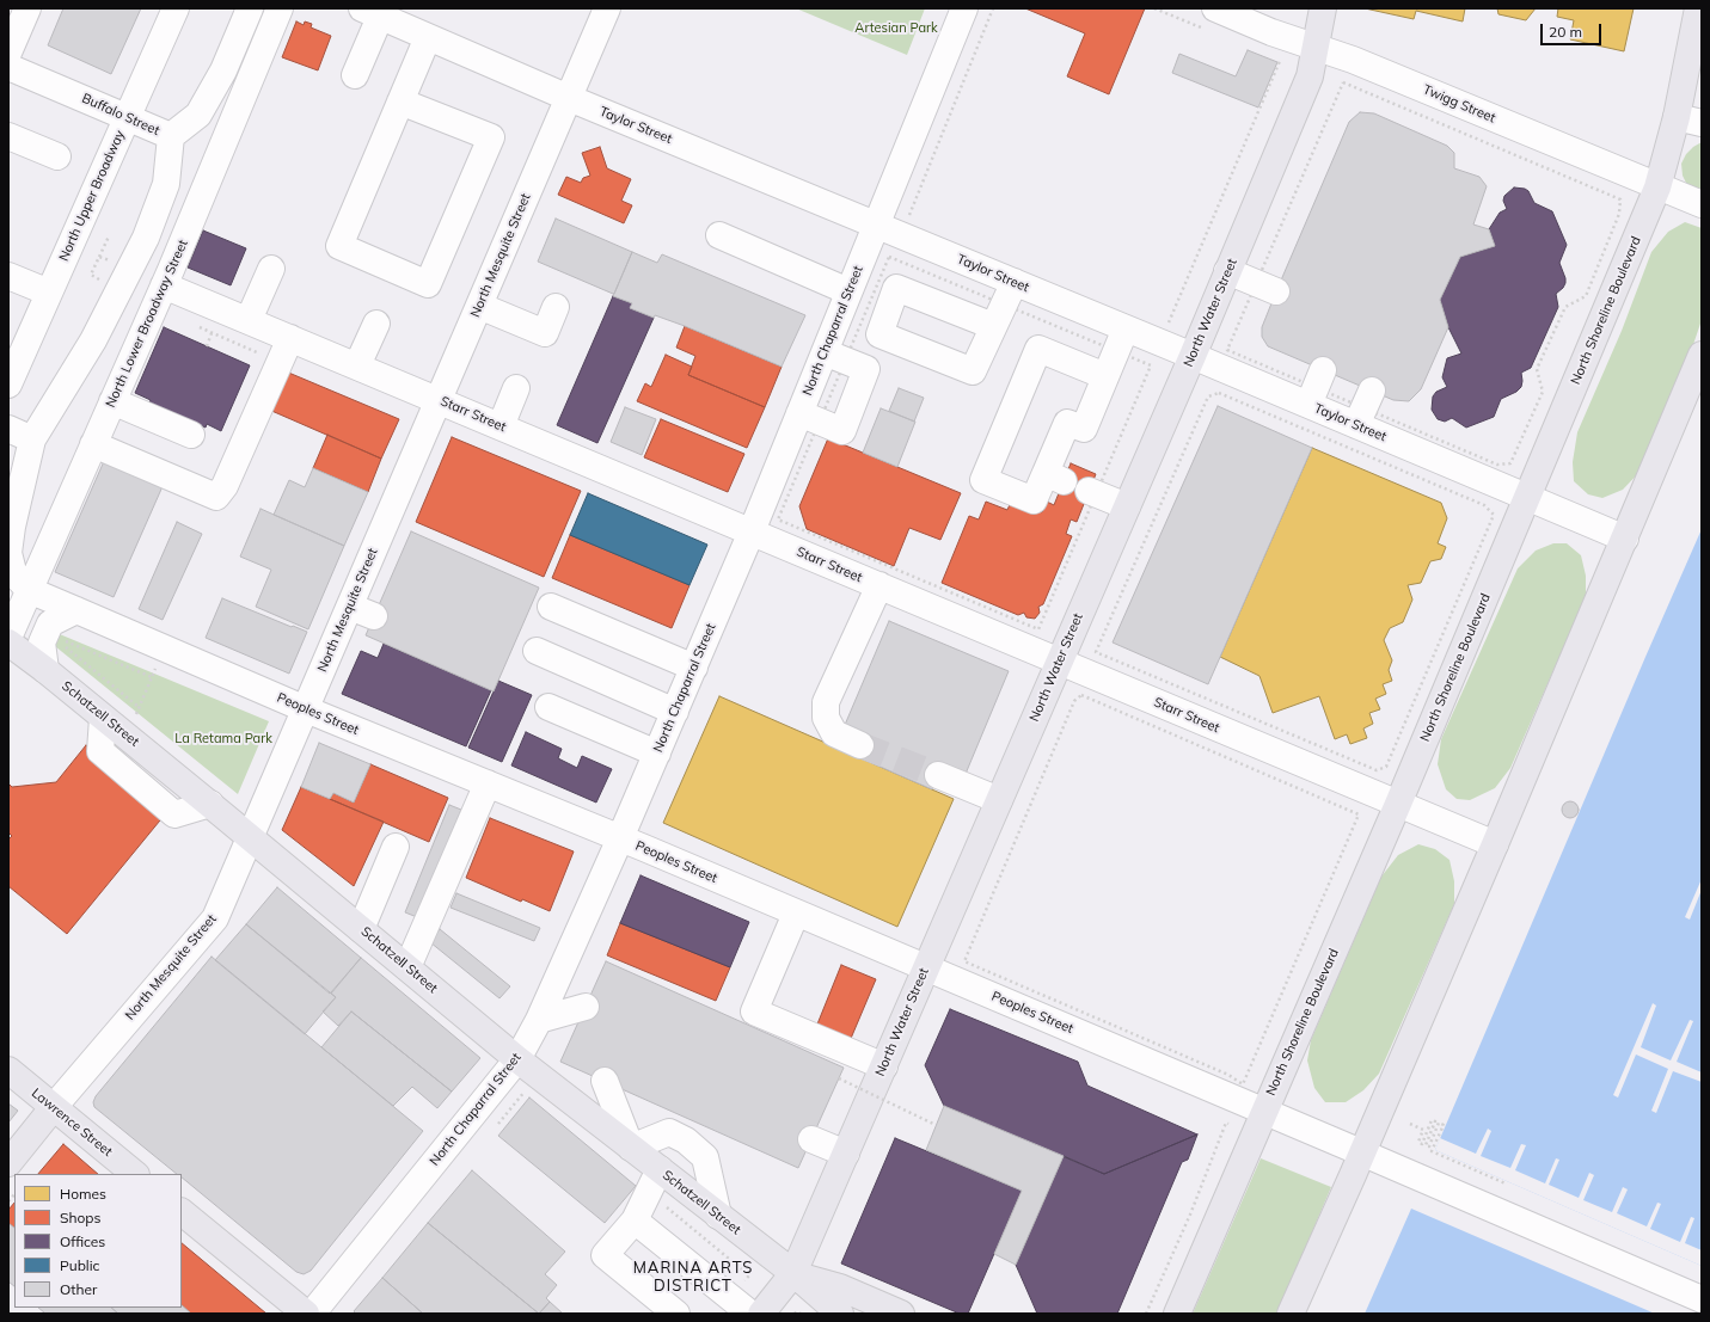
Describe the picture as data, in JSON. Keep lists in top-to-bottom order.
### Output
{
  "streets": {
    "main road": [
      "North Mesquite Street",
      "North Shoreline Boulevard",
      "North Water Street",
      "Schatzell Street",
      "Lawrence Street"
    ],
    "street": [
      "Twigg Street",
      "Buffalo Street",
      "Taylor Street",
      "North Upper Broadway",
      "North Lower Broadway Street",
      "North Chaparral Street",
      "Starr Street",
      "Peoples Street"
    ]
  },
  "crossings": [
    ["Twigg Street", "North Shoreline Boulevard"],
    ["Twigg Street", "North Water Street"],
    ["Buffalo Street", "North Upper Broadway"],
    ["Buffalo Street", "Peoples Street"],
    ["Taylor Street", "North Mesquite Street"],
    ["Taylor Street", "North Shoreline Boulevard"],
    ["Taylor Street", "North Water Street"],
    ["Taylor Street", "North Chaparral Street"],
    ["North Mesquite Street", "Starr Street"],
    ["North Mesquite Street", "Schatzell Street"],
    ["North Mesquite Street", "Peoples Street"],
    ["North Mesquite Street", "Lawrence Street"],
    ["North Shoreline Boulevard", "Starr Street"],
    ["North Shoreline Boulevard", "Peoples Street"],
    ["North Water Street", "Starr Street"],
    ["North Water Street", "Schatzell Street"],
    ["North Water Street", "Peoples Street"],
    ["North Lower Broadway Street", "Starr Street"],
    ["North Lower Broadway Street", "Peoples Street"],
    ["North Chaparral Street", "Starr Street"],
    ["North Chaparral Street", "Schatzell Street"],
    ["North Chaparral Street", "Peoples Street"]
  ],
  "districts": ["MARINA ARTS DISTRICT"],
  "parks": ["Artesian Park", "La Retama Park"],
  "legend": [
    "Homes",
    "Shops",
    "Offices",
    "Public",
    "Other"
  ],
  "scale_bar": "20 m"
}
